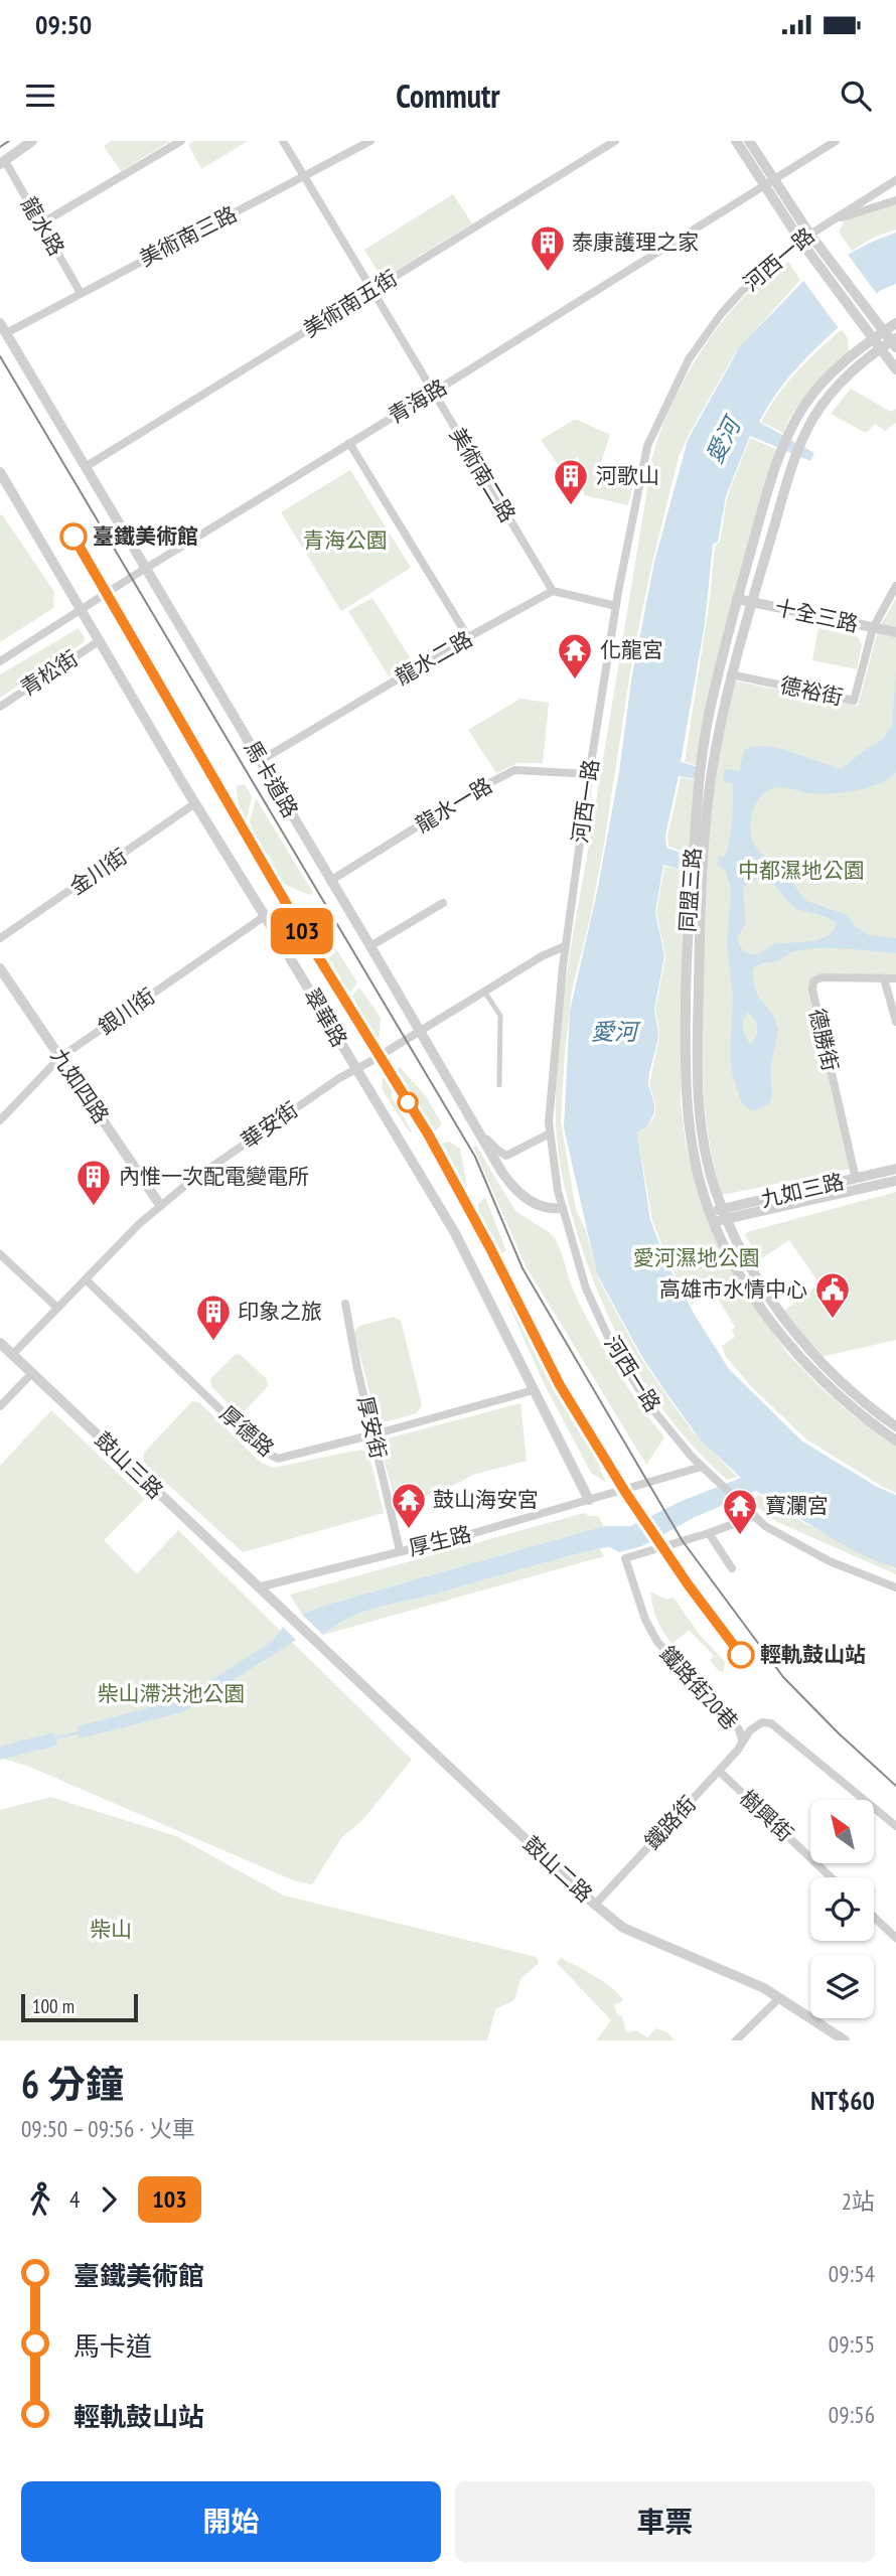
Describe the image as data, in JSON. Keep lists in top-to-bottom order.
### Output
{
  "streets": {
    "street": [
      "龍水路",
      "美術南三路",
      "河西一路",
      "美術南五街",
      "青海路",
      "美術南二路",
      "十全三路",
      "龍水二路",
      "青松街",
      "德裕街",
      "馬卡道路",
      "龍水一路",
      "金川街",
      "同盟三路",
      "銀川街",
      "翠華路",
      "德勝街",
      "九如四路",
      "華安街",
      "九如三路",
      "厚安街",
      "厚德路",
      "鼓山三路",
      "厚生路",
      "鐵路街20巷",
      "樹興街",
      "鐵路街",
      "鼓山二路"
    ]
  },
  "crossings": [
    ["龍水路", "美術南三路"],
    ["美術南三路", "美術南二路"],
    ["美術南三路", "馬卡道路"],
    ["河西一路", "馬卡道路"],
    ["河西一路", "龍水一路"],
    ["河西一路", "華安街"],
    ["河西一路", "厚生路"],
    ["美術南五街", "美術南二路"],
    ["美術南五街", "馬卡道路"],
    ["青海路", "美術南二路"],
    ["青海路", "馬卡道路"],
    ["青海路", "翠華路"],
    ["美術南二路", "龍水二路"],
    ["十全三路", "德裕街"],
    ["十全三路", "同盟三路"],
    ["龍水二路", "馬卡道路"],
    ["青松街", "翠華路"],
    ["德裕街", "同盟三路"],
    ["馬卡道路", "龍水一路"],
    ["馬卡道路", "華安街"],
    ["金川街", "翠華路"],
    ["同盟三路", "九如三路"],
    ["銀川街", "翠華路"],
    ["銀川街", "九如四路"],
    ["翠華路", "華安街"],
    ["翠華路", "厚德路"],
    ["翠華路", "厚生路"],
    ["德勝街", "九如三路"],
    ["九如四路", "華安街"],
    ["華安街", "厚德路"],
    ["華安街", "鼓山三路"],
    ["厚安街", "厚德路"],
    ["厚安街", "厚生路"],
    ["鼓山三路", "厚生路"],
    ["鼓山三路", "鼓山二路"],
    ["厚生路", "鼓山二路"],
    ["鐵路街20巷", "鐵路街"],
    ["樹興街", "鐵路街"],
    ["鐵路街", "鼓山二路"]
  ],
  "water": ["愛河"],
  "parks": [
    "青海公園",
    "中都濕地公園",
    "愛河濕地公園",
    "柴山滯洪池公園",
    "柴山"
  ],
  "places": {
    "building": [
      "泰康護理之家",
      "河歌山",
      "內惟一次配電變電所",
      "印象之旅"
    ],
    "other": ["臺鐵美術館", "輕軌鼓山站"],
    "temple": ["化龍宮", "鼓山海安宮", "寶瀾宮"],
    "public building": ["高雄市水情中心"]
  },
  "scale_bar": "100 m",
  "north": "top left",
  "page": {
    "status": "09:50",
    "header": "Commutr",
    "on_map": "103",
    "scale": "100 m",
    "heading": ["6 分鐘", "09:50 – 09:56 · 火車", "NT$60"],
    "legs": ["4", "103", "2站"],
    "list": [
      {
        "name": "臺鐵美術館",
        "value": "09:54"
      },
      {
        "name": "馬卡道",
        "value": "09:55"
      },
      {
        "name": "輕軌鼓山站",
        "value": "09:56"
      }
    ],
    "buttons": ["開始", "車票"]
  }
}
